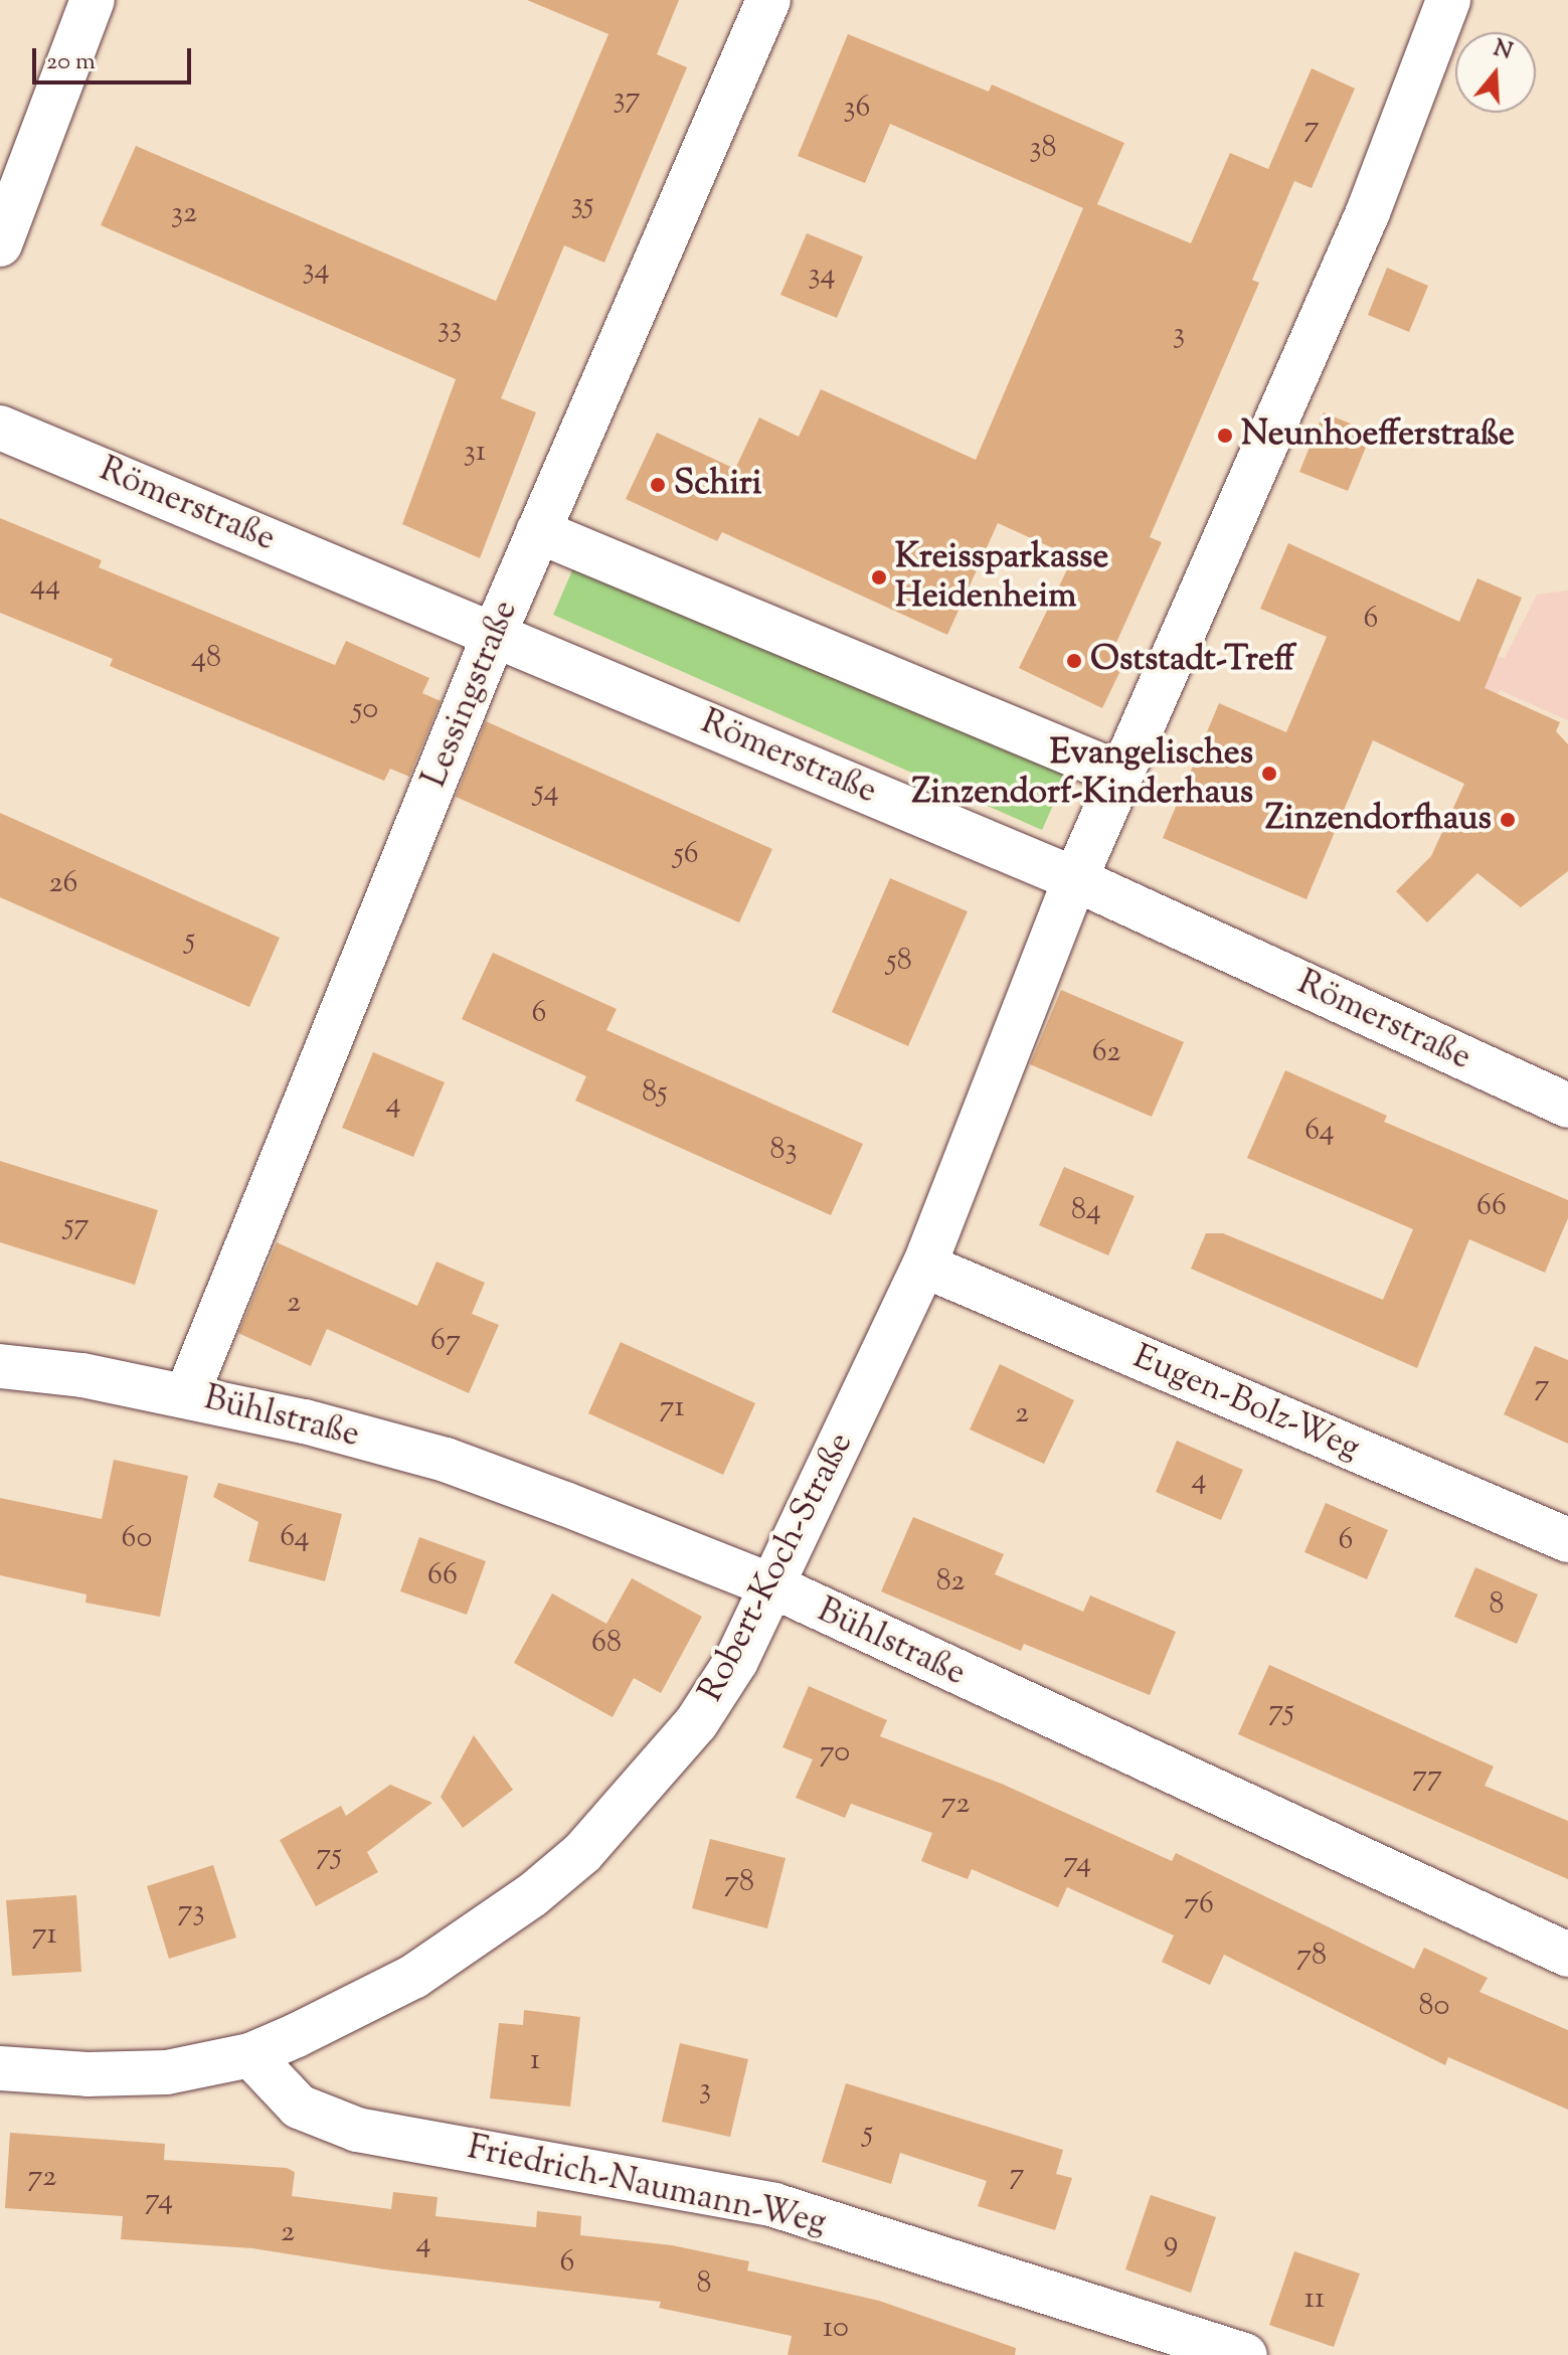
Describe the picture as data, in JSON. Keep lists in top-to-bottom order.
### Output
{
  "streets": {
    "street": [
      "Römerstraße",
      "Lessingstraße",
      "Eugen-Bolz-Weg",
      "Bühlstraße",
      "Robert-Koch-Straße",
      "Friedrich-Naumann-Weg"
    ]
  },
  "crossings": [
    ["Römerstraße", "Lessingstraße"],
    ["Römerstraße", "Robert-Koch-Straße"],
    ["Lessingstraße", "Bühlstraße"],
    ["Eugen-Bolz-Weg", "Robert-Koch-Straße"],
    ["Bühlstraße", "Robert-Koch-Straße"],
    ["Robert-Koch-Straße", "Friedrich-Naumann-Weg"]
  ],
  "places": [
    "Neunhoefferstraße",
    "Schiri",
    "Kreissparkasse Heidenheim",
    "Oststadt-Treff",
    "Evangelisches Zinzendorf-Kinderhaus",
    "Zinzendorfhaus"
  ],
  "house_numbers": [
    "37",
    "36",
    "7",
    "38",
    "35",
    "32",
    "34",
    "34",
    "33",
    "3",
    "31",
    "44",
    "6",
    "48",
    "50",
    "54",
    "56",
    "26",
    "5",
    "58",
    "6",
    "62",
    "85",
    "4",
    "64",
    "83",
    "66",
    "84",
    "57",
    "2",
    "67",
    "7",
    "71",
    "2",
    "4",
    "64",
    "60",
    "6",
    "66",
    "82",
    "8",
    "68",
    "75",
    "70",
    "77",
    "72",
    "75",
    "74",
    "78",
    "76",
    "73",
    "71",
    "78",
    "80",
    "1",
    "3",
    "5",
    "7",
    "72",
    "74",
    "2",
    "9",
    "4",
    "6",
    "8",
    "11",
    "10"
  ],
  "scale_bar": "20 m",
  "north": "top"
}
